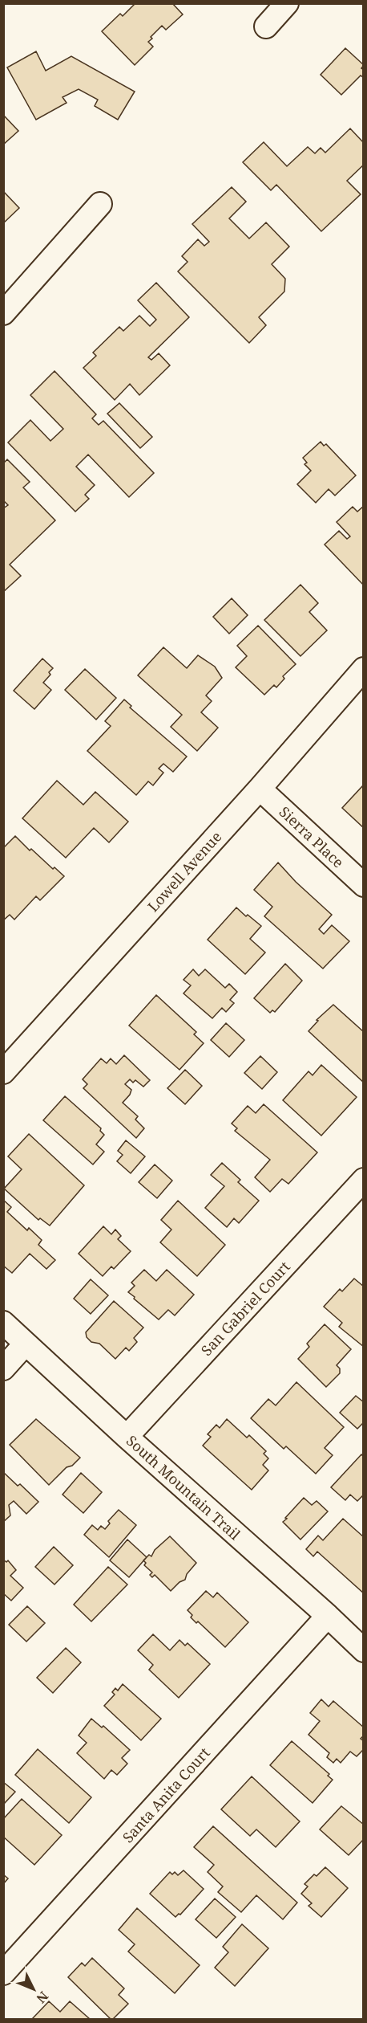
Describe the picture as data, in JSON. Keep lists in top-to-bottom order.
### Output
{
  "streets": {
    "street": [
      "Sierra Place",
      "Lowell Avenue",
      "San Gabriel Court",
      "South Mountain Trail",
      "Santa Anita Court"
    ]
  },
  "crossings": [
    ["Sierra Place", "Lowell Avenue"],
    ["San Gabriel Court", "South Mountain Trail"],
    ["South Mountain Trail", "Santa Anita Court"]
  ],
  "north": "bottom right"
}
